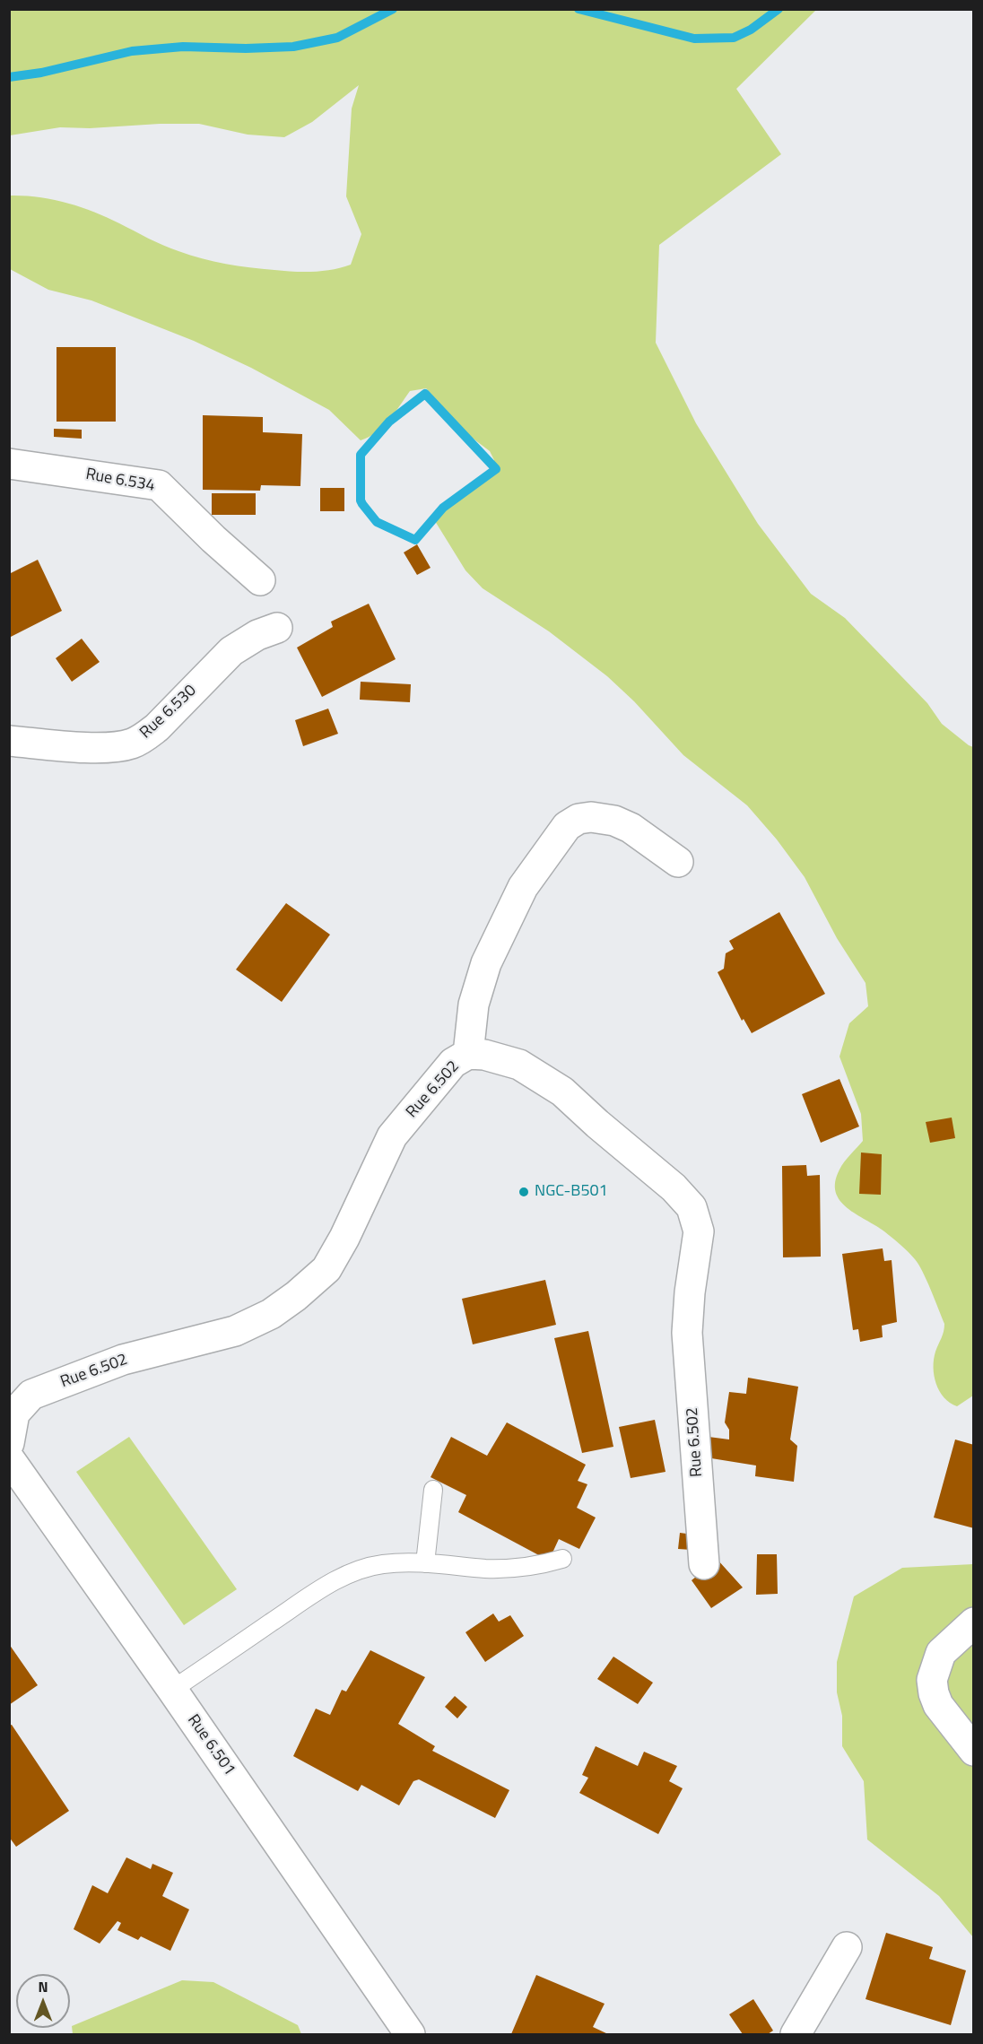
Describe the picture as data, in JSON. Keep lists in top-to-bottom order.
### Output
{
  "streets": {
    "street": [
      "Rue 6.534",
      "Rue 6.530",
      "Rue 6.502",
      "Rue 6.501"
    ]
  },
  "places": ["NGC-B501"],
  "north": "top"
}
